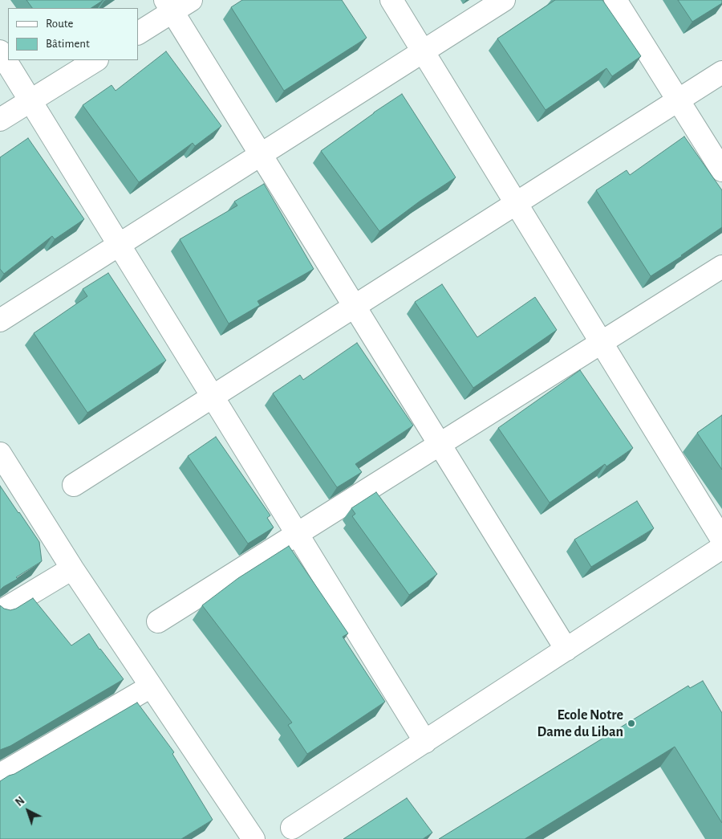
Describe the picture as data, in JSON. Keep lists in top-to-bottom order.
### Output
{
  "places": ["Ecole Notre Dame du Liban"],
  "legend": ["Route", "Bâtiment"],
  "north": "top left"
}
